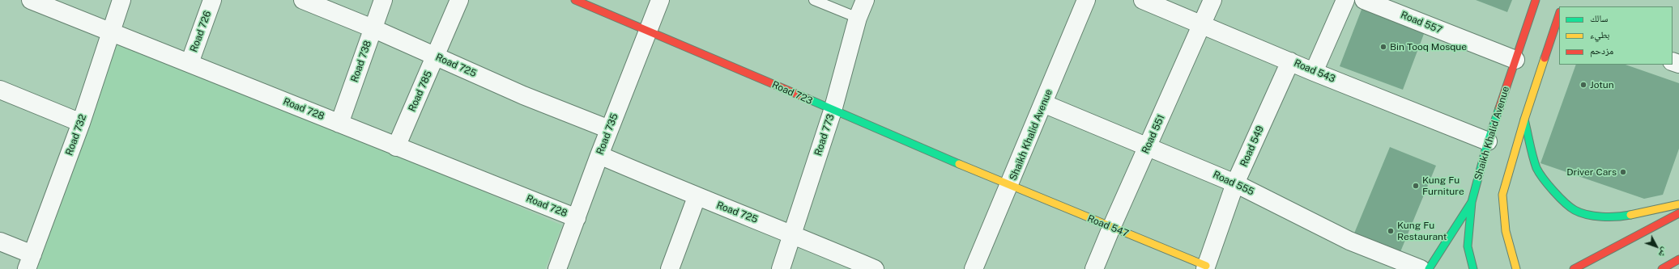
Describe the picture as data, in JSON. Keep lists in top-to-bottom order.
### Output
{
  "streets": {
    "street": [
      "Road 557",
      "Road 726",
      "Road 738",
      "Road 725",
      "Road 543",
      "Road 785",
      "Road 723",
      "Road 728",
      "Shaikh Khalid Avenue",
      "Road 735",
      "Road 551",
      "Road 732",
      "Road 773",
      "Road 549",
      "Road 555",
      "Road 547"
    ]
  },
  "crossings": [
    ["Road 557", "Shaikh Khalid Avenue"],
    ["Road 726", "Road 728"],
    ["Road 738", "Road 725"],
    ["Road 738", "Road 728"],
    ["Road 725", "Road 785"],
    ["Road 725", "Road 735"],
    ["Road 725", "Road 773"],
    ["Road 543", "Shaikh Khalid Avenue"],
    ["Road 543", "Road 551"],
    ["Road 543", "Road 549"],
    ["Road 785", "Road 728"],
    ["Road 723", "Shaikh Khalid Avenue"],
    ["Road 723", "Road 735"],
    ["Road 723", "Road 773"],
    ["Road 723", "Road 547"],
    ["Road 728", "Road 735"],
    ["Road 728", "Road 732"],
    ["Shaikh Khalid Avenue", "Road 555"],
    ["Shaikh Khalid Avenue", "Road 547"],
    ["Road 551", "Road 555"],
    ["Road 551", "Road 547"],
    ["Road 549", "Road 555"],
    ["Road 549", "Road 547"]
  ],
  "places": [
    "Bin Tooq Mosque",
    "Jotun",
    "Driver Cars",
    "Kung Fu Furniture",
    "Kung Fu Restaurant"
  ],
  "legend": ["سالك", "بطيء", "مزدحم"],
  "north": "bottom right"
}
